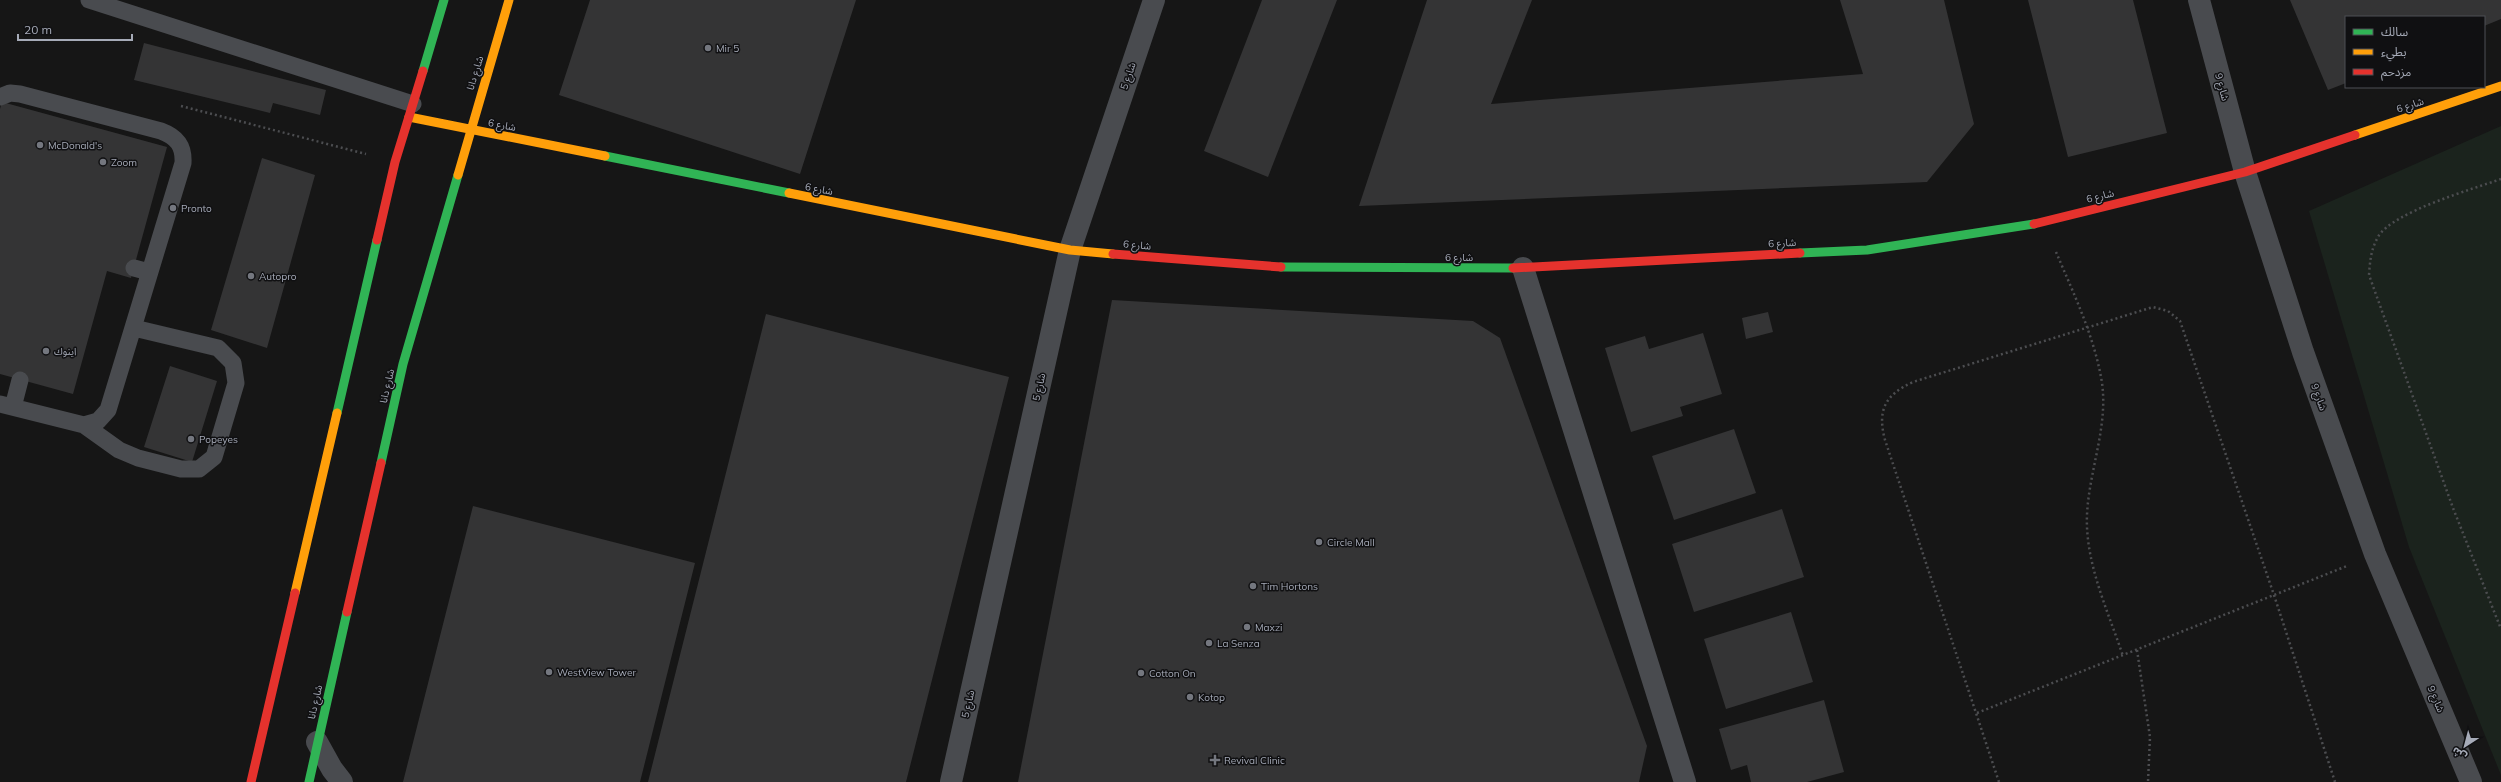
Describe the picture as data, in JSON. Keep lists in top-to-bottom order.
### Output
{
  "streets": {
    "street": [
      "شارع دانا",
      "شارع 5",
      "شارع 9",
      "شارع 6"
    ]
  },
  "crossings": [
    ["شارع دانا", "شارع 6"],
    ["شارع 5", "شارع 6"],
    ["شارع 9", "شارع 6"]
  ],
  "places": {
    "other": [
      "Mir 5",
      "McDonald's",
      "Zoom",
      "Pronto",
      "Autopro",
      "اينوك",
      "Popeyes",
      "Circle Mall",
      "Tim Hortons",
      "Maxzi",
      "La Senza",
      "WestView Tower",
      "Cotton On",
      "Kotop"
    ],
    "health": ["Revival Clinic"]
  },
  "legend": ["سالك", "بطيء", "مزدحم"],
  "scale_bar": "20 m",
  "north": "bottom left"
}
